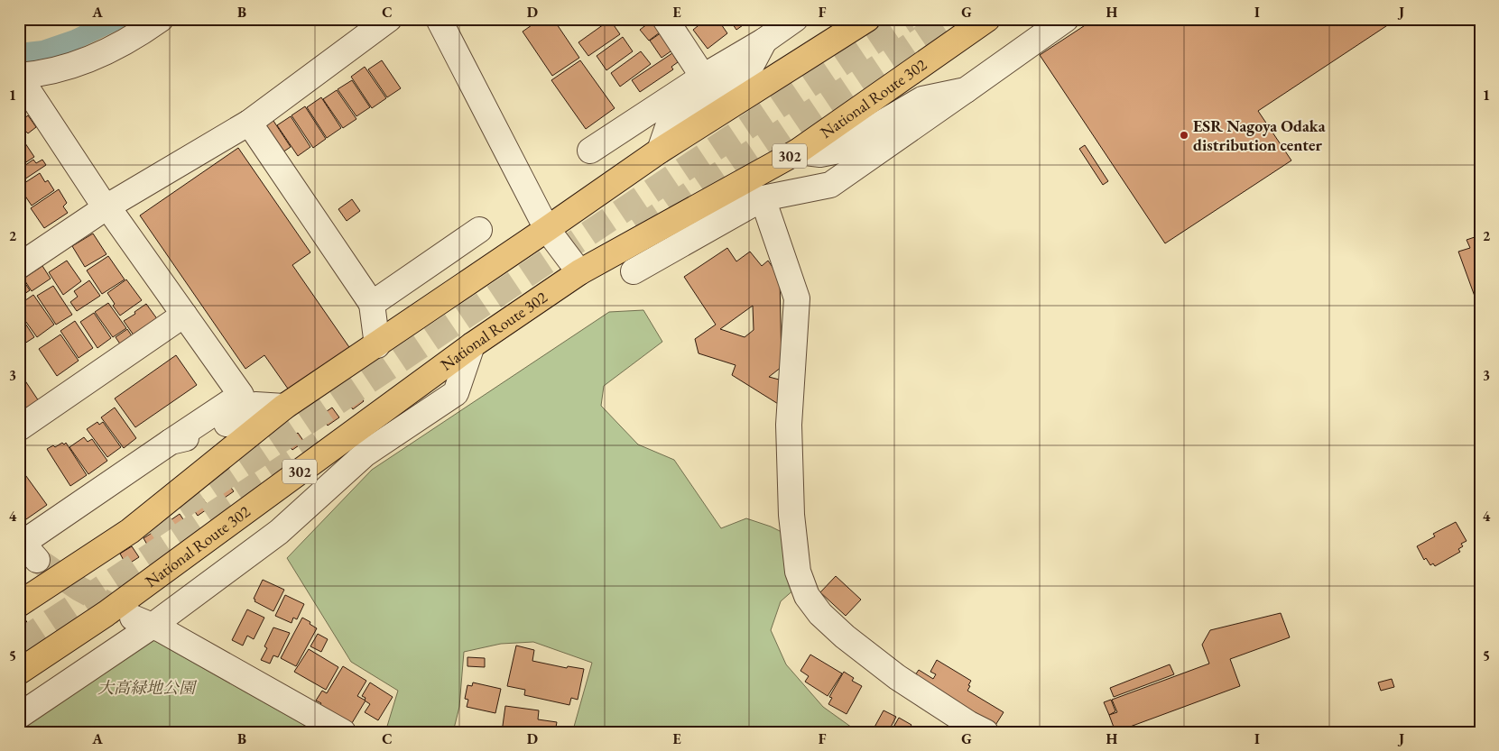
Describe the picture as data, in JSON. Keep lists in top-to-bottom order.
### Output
{
  "streets": {
    "highway": ["National Route 302", "302"]
  },
  "parks": ["大高緑地公園"],
  "places": ["ESR Nagoya Odaka distribution center"],
  "grid": {
    "columns": [
      "A",
      "B",
      "C",
      "D",
      "E",
      "F",
      "G",
      "H",
      "I",
      "J"
    ],
    "rows": [
      "1",
      "2",
      "3",
      "4",
      "5"
    ]
  }
}
